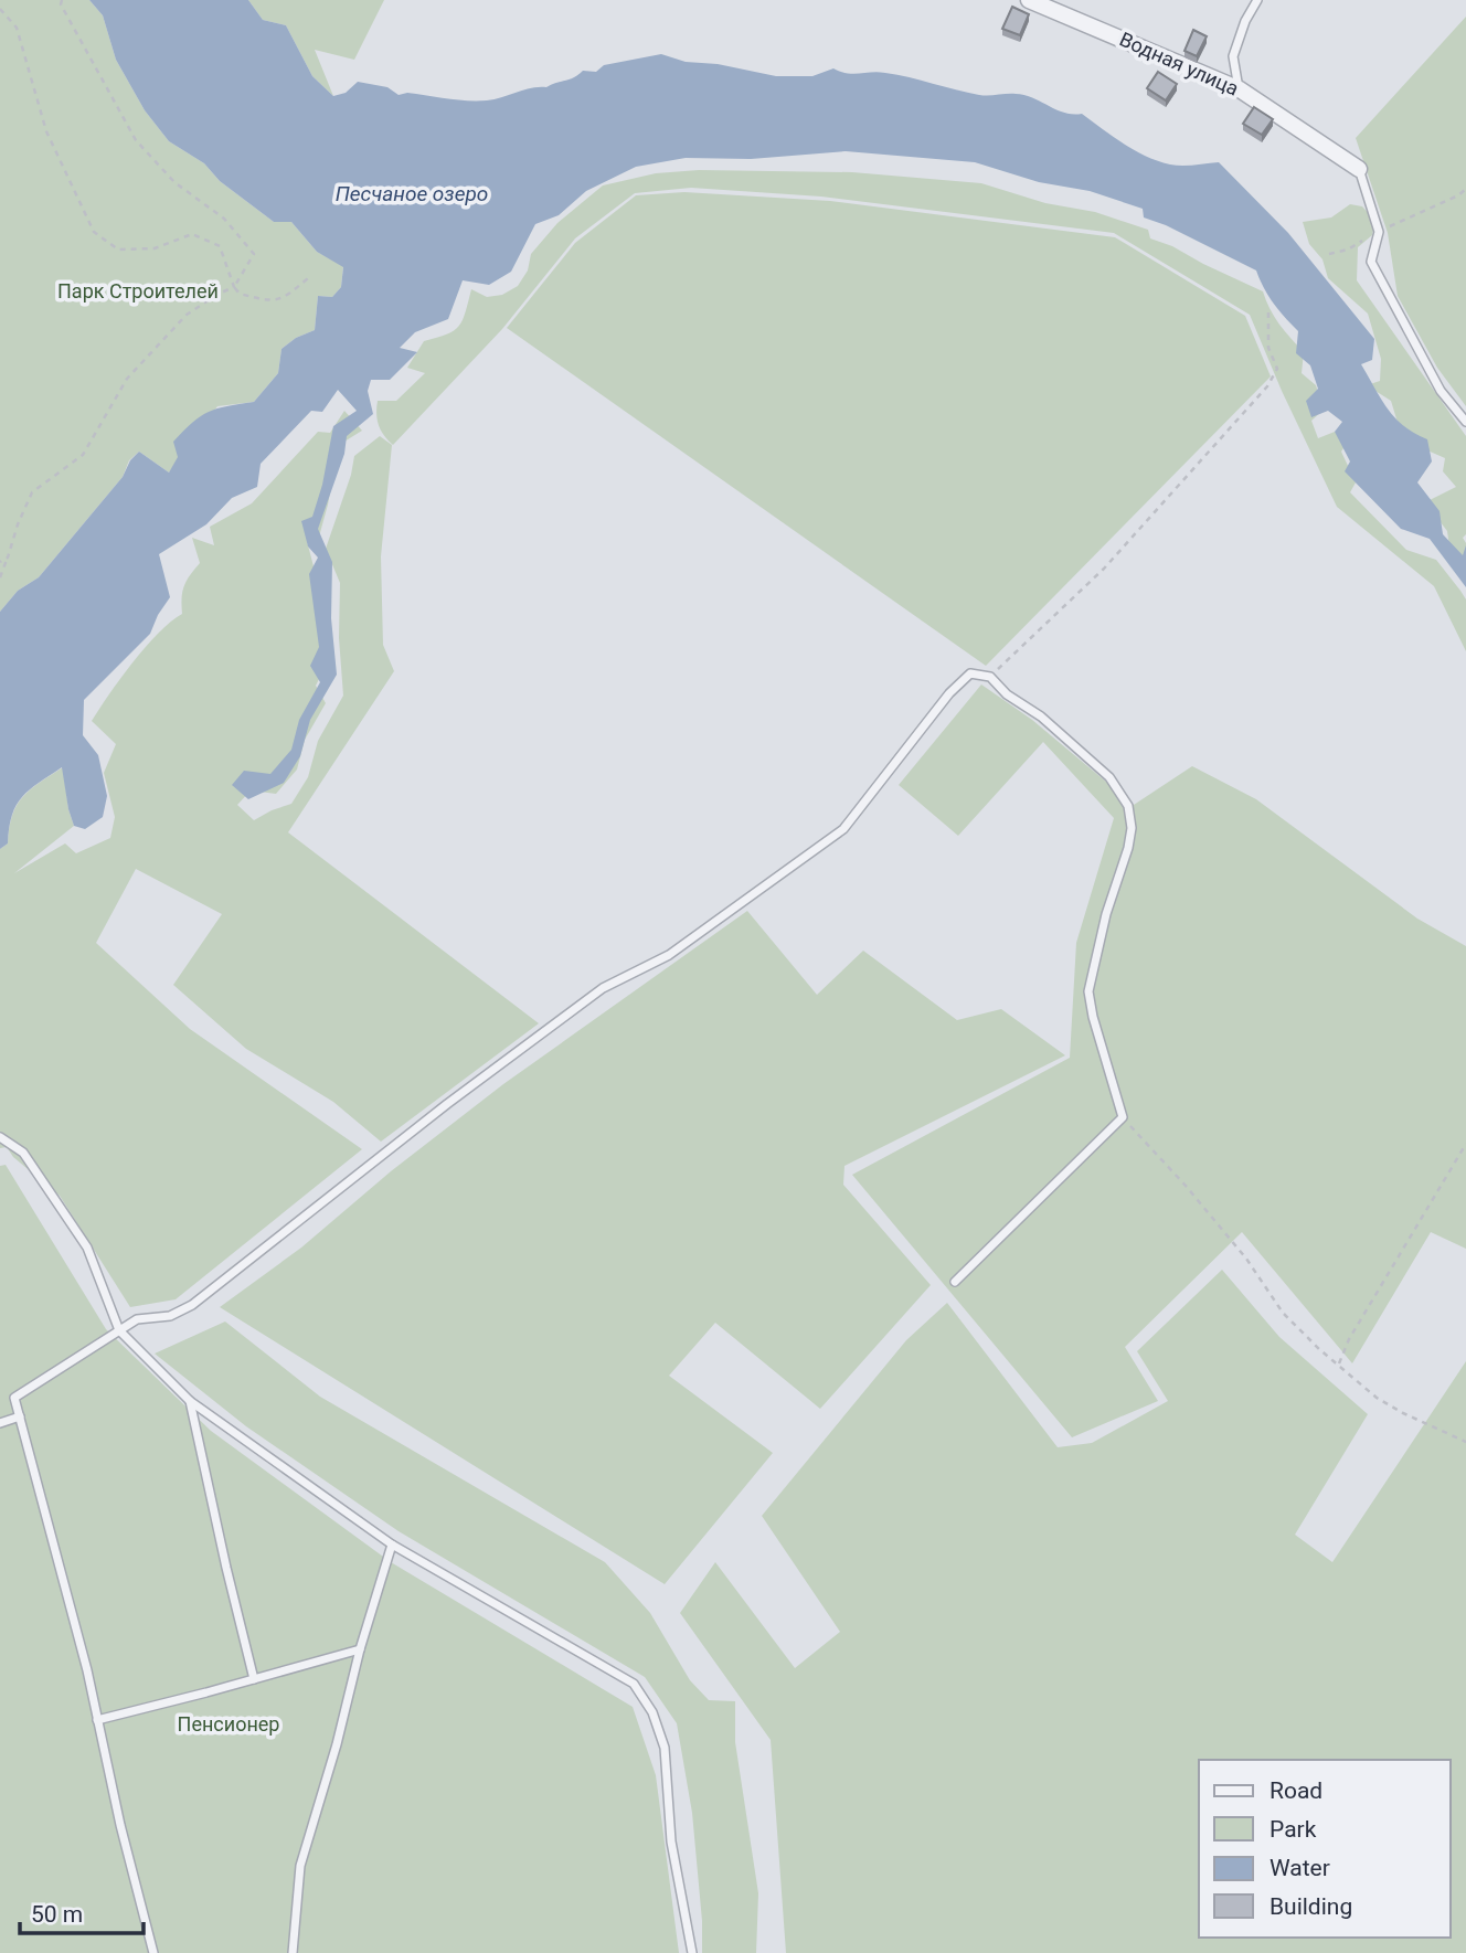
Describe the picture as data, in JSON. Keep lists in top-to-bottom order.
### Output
{
  "streets": {
    "street": ["Водная улица"]
  },
  "water": ["Песчаное озеро"],
  "parks": ["Парк Строителей", "Пенсионер"],
  "legend": [
    "Road",
    "Park",
    "Water",
    "Building"
  ],
  "scale_bar": "50 m"
}
